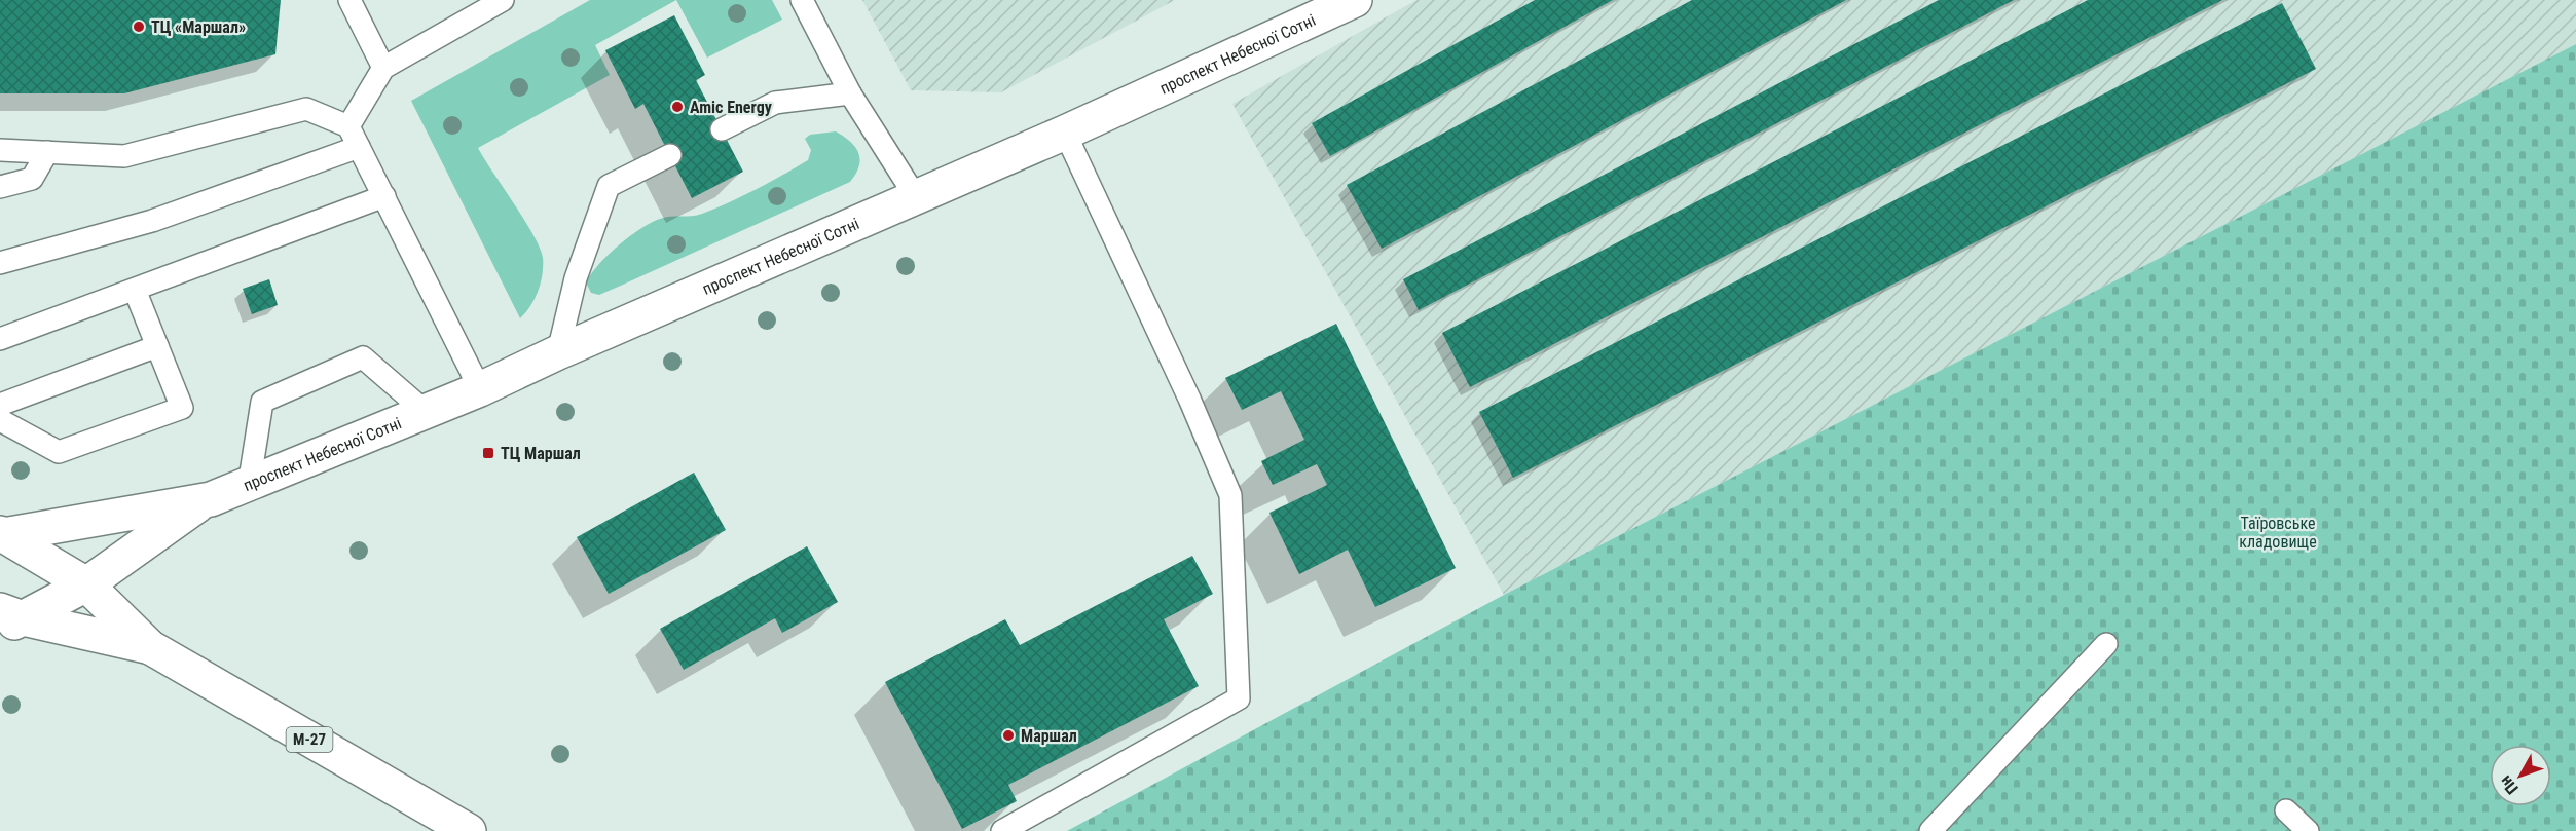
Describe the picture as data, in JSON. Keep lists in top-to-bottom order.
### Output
{
  "streets": {
    "main road": ["проспект Небесної Сотні", "М-27"]
  },
  "parks": ["Таїровське кладовище"],
  "places": {
    "other": ["ТЦ «Маршал»", "Amic Energy", "Маршал"],
    "transit": ["ТЦ Маршал"]
  },
  "north": "bottom left"
}
